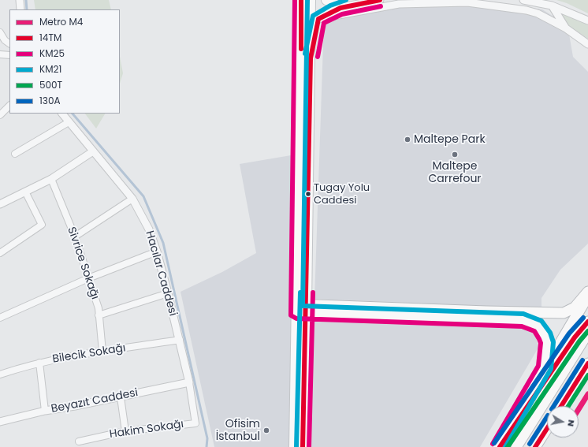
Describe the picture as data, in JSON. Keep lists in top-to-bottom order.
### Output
{
  "streets": {
    "street": [
      "Sivrice Sokağı",
      "Hacılar Caddesi",
      "Bilecik Sokağı",
      "Beyazıt Caddesi",
      "Hakim Sokağı"
    ]
  },
  "crossings": [
    ["Sivrice Sokağı", "Bilecik Sokağı"],
    ["Hacılar Caddesi", "Bilecik Sokağı"],
    ["Hacılar Caddesi", "Beyazıt Caddesi"],
    ["Hacılar Caddesi", "Hakim Sokağı"]
  ],
  "places": [
    "Maltepe Park",
    "Maltepe Carrefour",
    "Tugay Yolu Caddesi",
    "Ofisim İstanbul"
  ],
  "lines": [
    "transit line 14TM",
    "transit line KM25",
    "transit line KM21",
    "transit line 130A",
    "transit line 500T",
    "metro line M4"
  ],
  "legend": [
    "Metro M4",
    "14TM",
    "KM25",
    "KM21",
    "500T",
    "130A"
  ],
  "north": "right"
}
